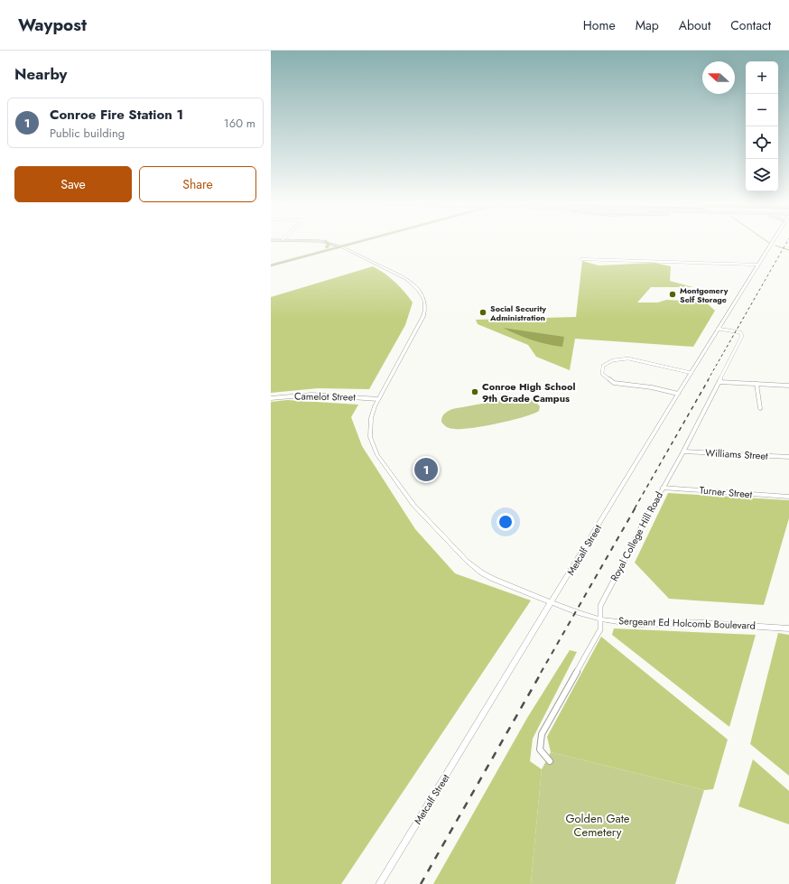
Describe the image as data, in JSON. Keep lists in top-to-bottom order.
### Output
{
  "streets": {
    "street": [
      "Camelot Street",
      "Williams Street",
      "Turner Street",
      "Royal College Hill Road",
      "Metcalf Street",
      "Sergeant Ed Holcomb Boulevard"
    ]
  },
  "crossings": [
    ["Camelot Street", "Sergeant Ed Holcomb Boulevard"],
    ["Williams Street", "Royal College Hill Road"],
    ["Turner Street", "Royal College Hill Road"],
    ["Royal College Hill Road", "Metcalf Street"],
    ["Royal College Hill Road", "Sergeant Ed Holcomb Boulevard"],
    ["Metcalf Street", "Sergeant Ed Holcomb Boulevard"]
  ],
  "parks": ["Golden Gate Cemetery"],
  "places": ["Montgomery Self Storage", "Social Security Administration", "Conroe High School 9th Grade Campus"],
  "north": "left",
  "page": {
    "header": "Waypost",
    "nav": [
      "Home",
      "Map",
      "About",
      "Contact"
    ],
    "heading": "Nearby",
    "map_buttons": ["+", "−"],
    "list": [
      {
        "mark": "1",
        "name": "Conroe Fire Station 1",
        "note": "Public building",
        "value": "160 m"
      }
    ],
    "buttons": ["Save", "Share"],
    "pins": "1"
  }
}
